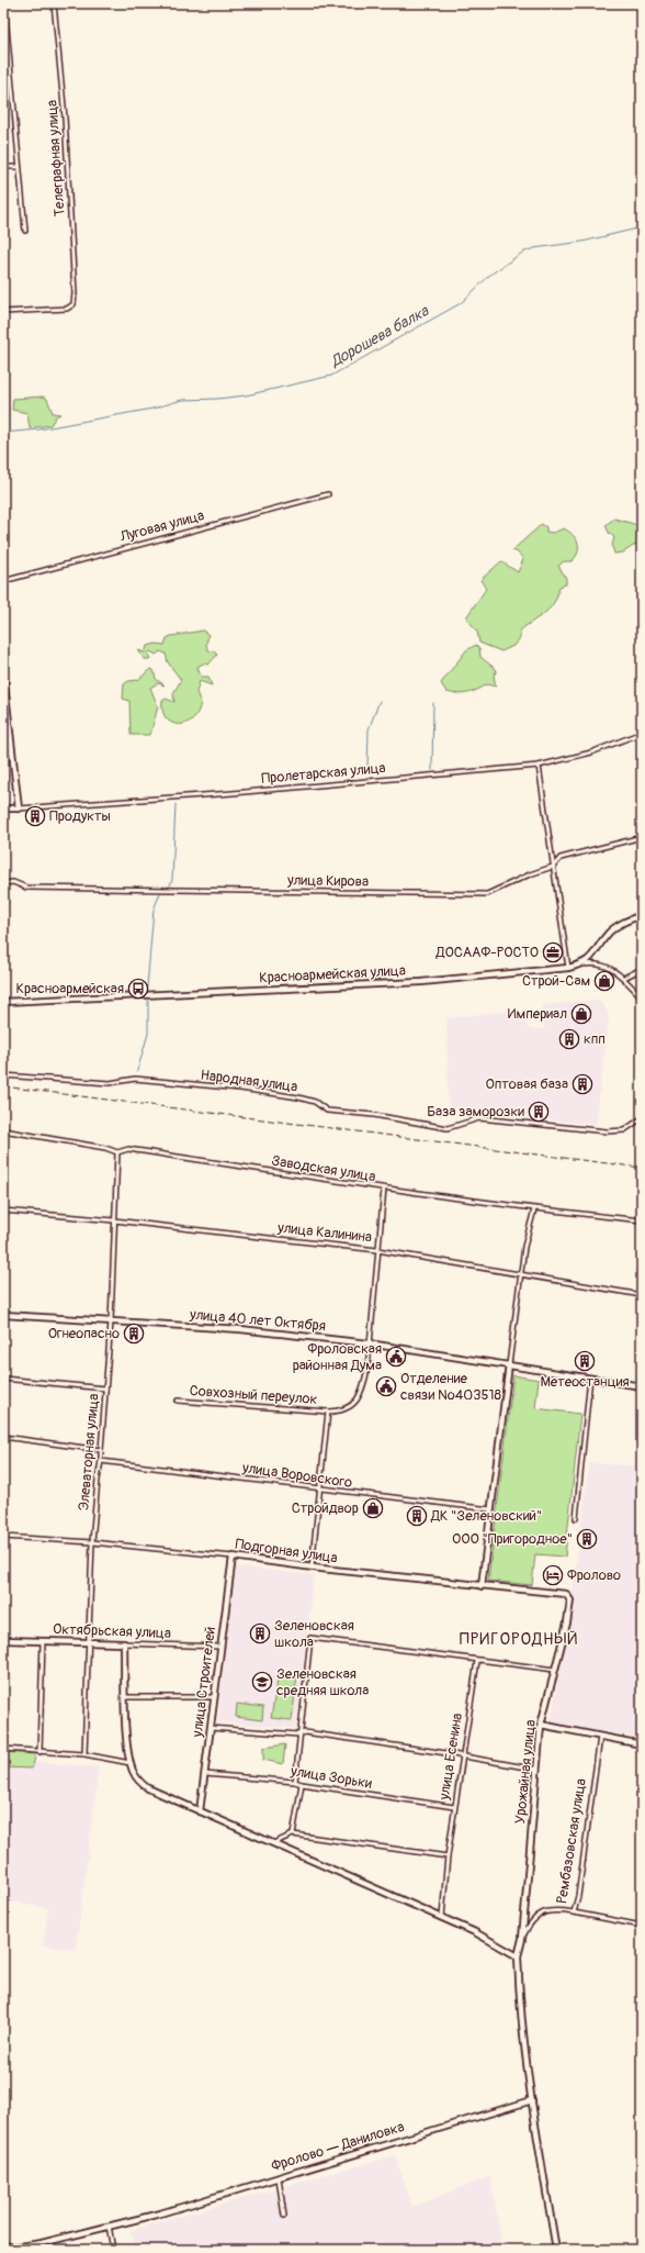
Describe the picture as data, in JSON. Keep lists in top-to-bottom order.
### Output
{
  "streets": {
    "street": [
      "Телеграфная улица",
      "Луговая улица",
      "Пролетарская улица",
      "улица Кирова",
      "Красноармейская улица",
      "Народная улица",
      "Заводская улица",
      "улица Калинина",
      "улица 40 лет Октября",
      "Совхозный переулок",
      "Элеваторная улица",
      "улица Воровского",
      "Подгорная улица",
      "Октябрьская улица",
      "улица Строителей",
      "улица Есенина",
      "Урожайная улица",
      "улица Зорьки",
      "Рембазовская улица",
      "Фролово — Даниловка"
    ]
  },
  "crossings": [
    ["Заводская улица", "Совхозный переулок"],
    ["Заводская улица", "Элеваторная улица"],
    ["улица Калинина", "Совхозный переулок"],
    ["улица Калинина", "Элеваторная улица"],
    ["улица 40 лет Октября", "Совхозный переулок"],
    ["улица 40 лет Октября", "Элеваторная улица"],
    ["Совхозный переулок", "улица Воровского"],
    ["Совхозный переулок", "Подгорная улица"],
    ["Элеваторная улица", "улица Воровского"],
    ["Элеваторная улица", "Подгорная улица"],
    ["Элеваторная улица", "Октябрьская улица"],
    ["Подгорная улица", "улица Строителей"],
    ["Подгорная улица", "Урожайная улица"],
    ["Октябрьская улица", "улица Строителей"],
    ["улица Строителей", "улица Зорьки"],
    ["улица Есенина", "улица Зорьки"],
    ["Урожайная улица", "Рембазовская улица"],
    ["Урожайная улица", "Фролово — Даниловка"]
  ],
  "districts": ["ПРИГОРОДНЫЙ"],
  "water": ["Дорошева балка"],
  "places": {
    "building": [
      "Продукты",
      "кпп",
      "Оптовая база",
      "База заморозки",
      "Огнеопасно",
      "Метеостанция",
      "ДК \"Зеленовский\"",
      "ООО \"Пригородное\"",
      "Зеленовская школа"
    ],
    "office": ["ДОСААФ-РОСТО"],
    "shop": ["Строй-Сам", "Империал", "Стройдвор"],
    "bus stop": ["Красноармейская"],
    "public building": ["Фроловская районная Дума", "Отделение связи №403518"],
    "hotel": ["Фролово"],
    "school or university": ["Зеленовская средняя школа"]
  }
}
